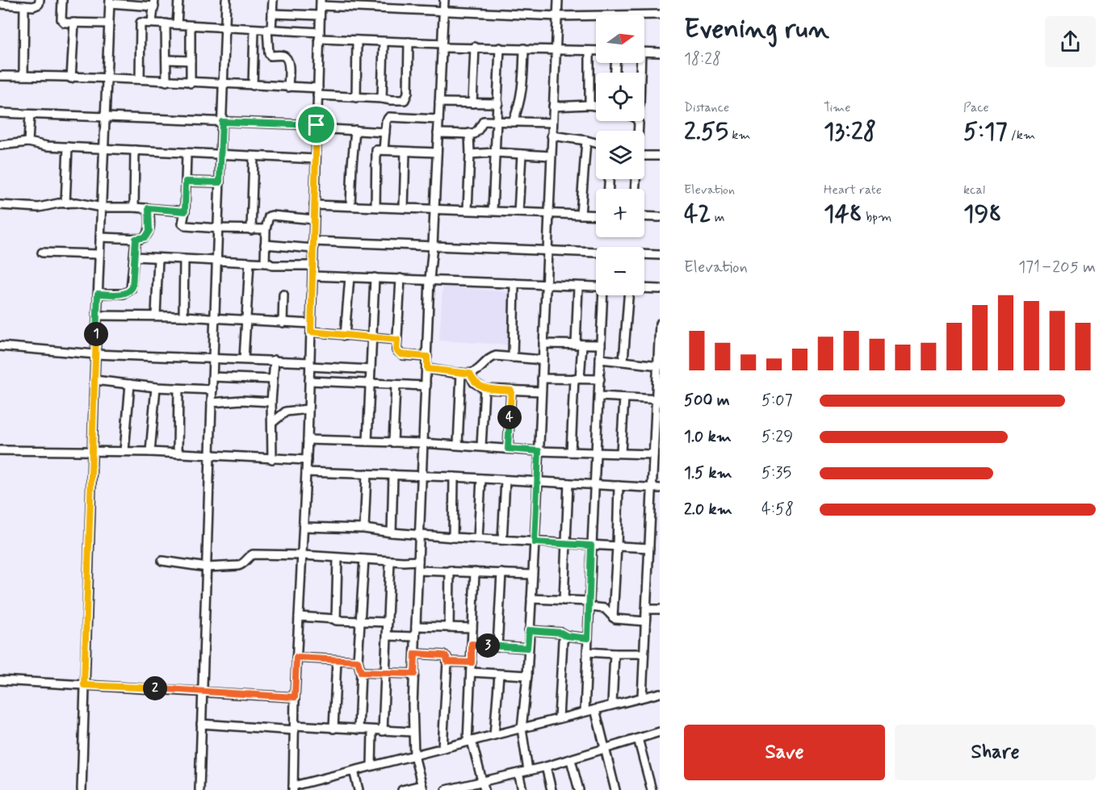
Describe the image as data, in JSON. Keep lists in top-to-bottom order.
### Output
{
  "north": "right",
  "page": {
    "heading": ["Evening run", "18:28"],
    "map_buttons": ["+", "−"],
    "stats": [
      ["Distance", "2.55 km"],
      ["Time", "13:28"],
      ["Pace", "5:17 /km"],
      ["Elevation", "42 m"],
      ["Heart rate", "148 bpm"],
      ["kcal", "198"]
    ],
    "chart": ["Elevation", "171–205 m"],
    "pins": [
      "1",
      "4",
      "3",
      "2"
    ],
    "list": [
      {
        "name": "500 m",
        "note": "5:07"
      },
      {
        "name": "1.0 km",
        "note": "5:29"
      },
      {
        "name": "1.5 km",
        "note": "5:35"
      },
      {
        "name": "2.0 km",
        "note": "4:58"
      }
    ],
    "buttons": ["Save", "Share"]
  }
}
